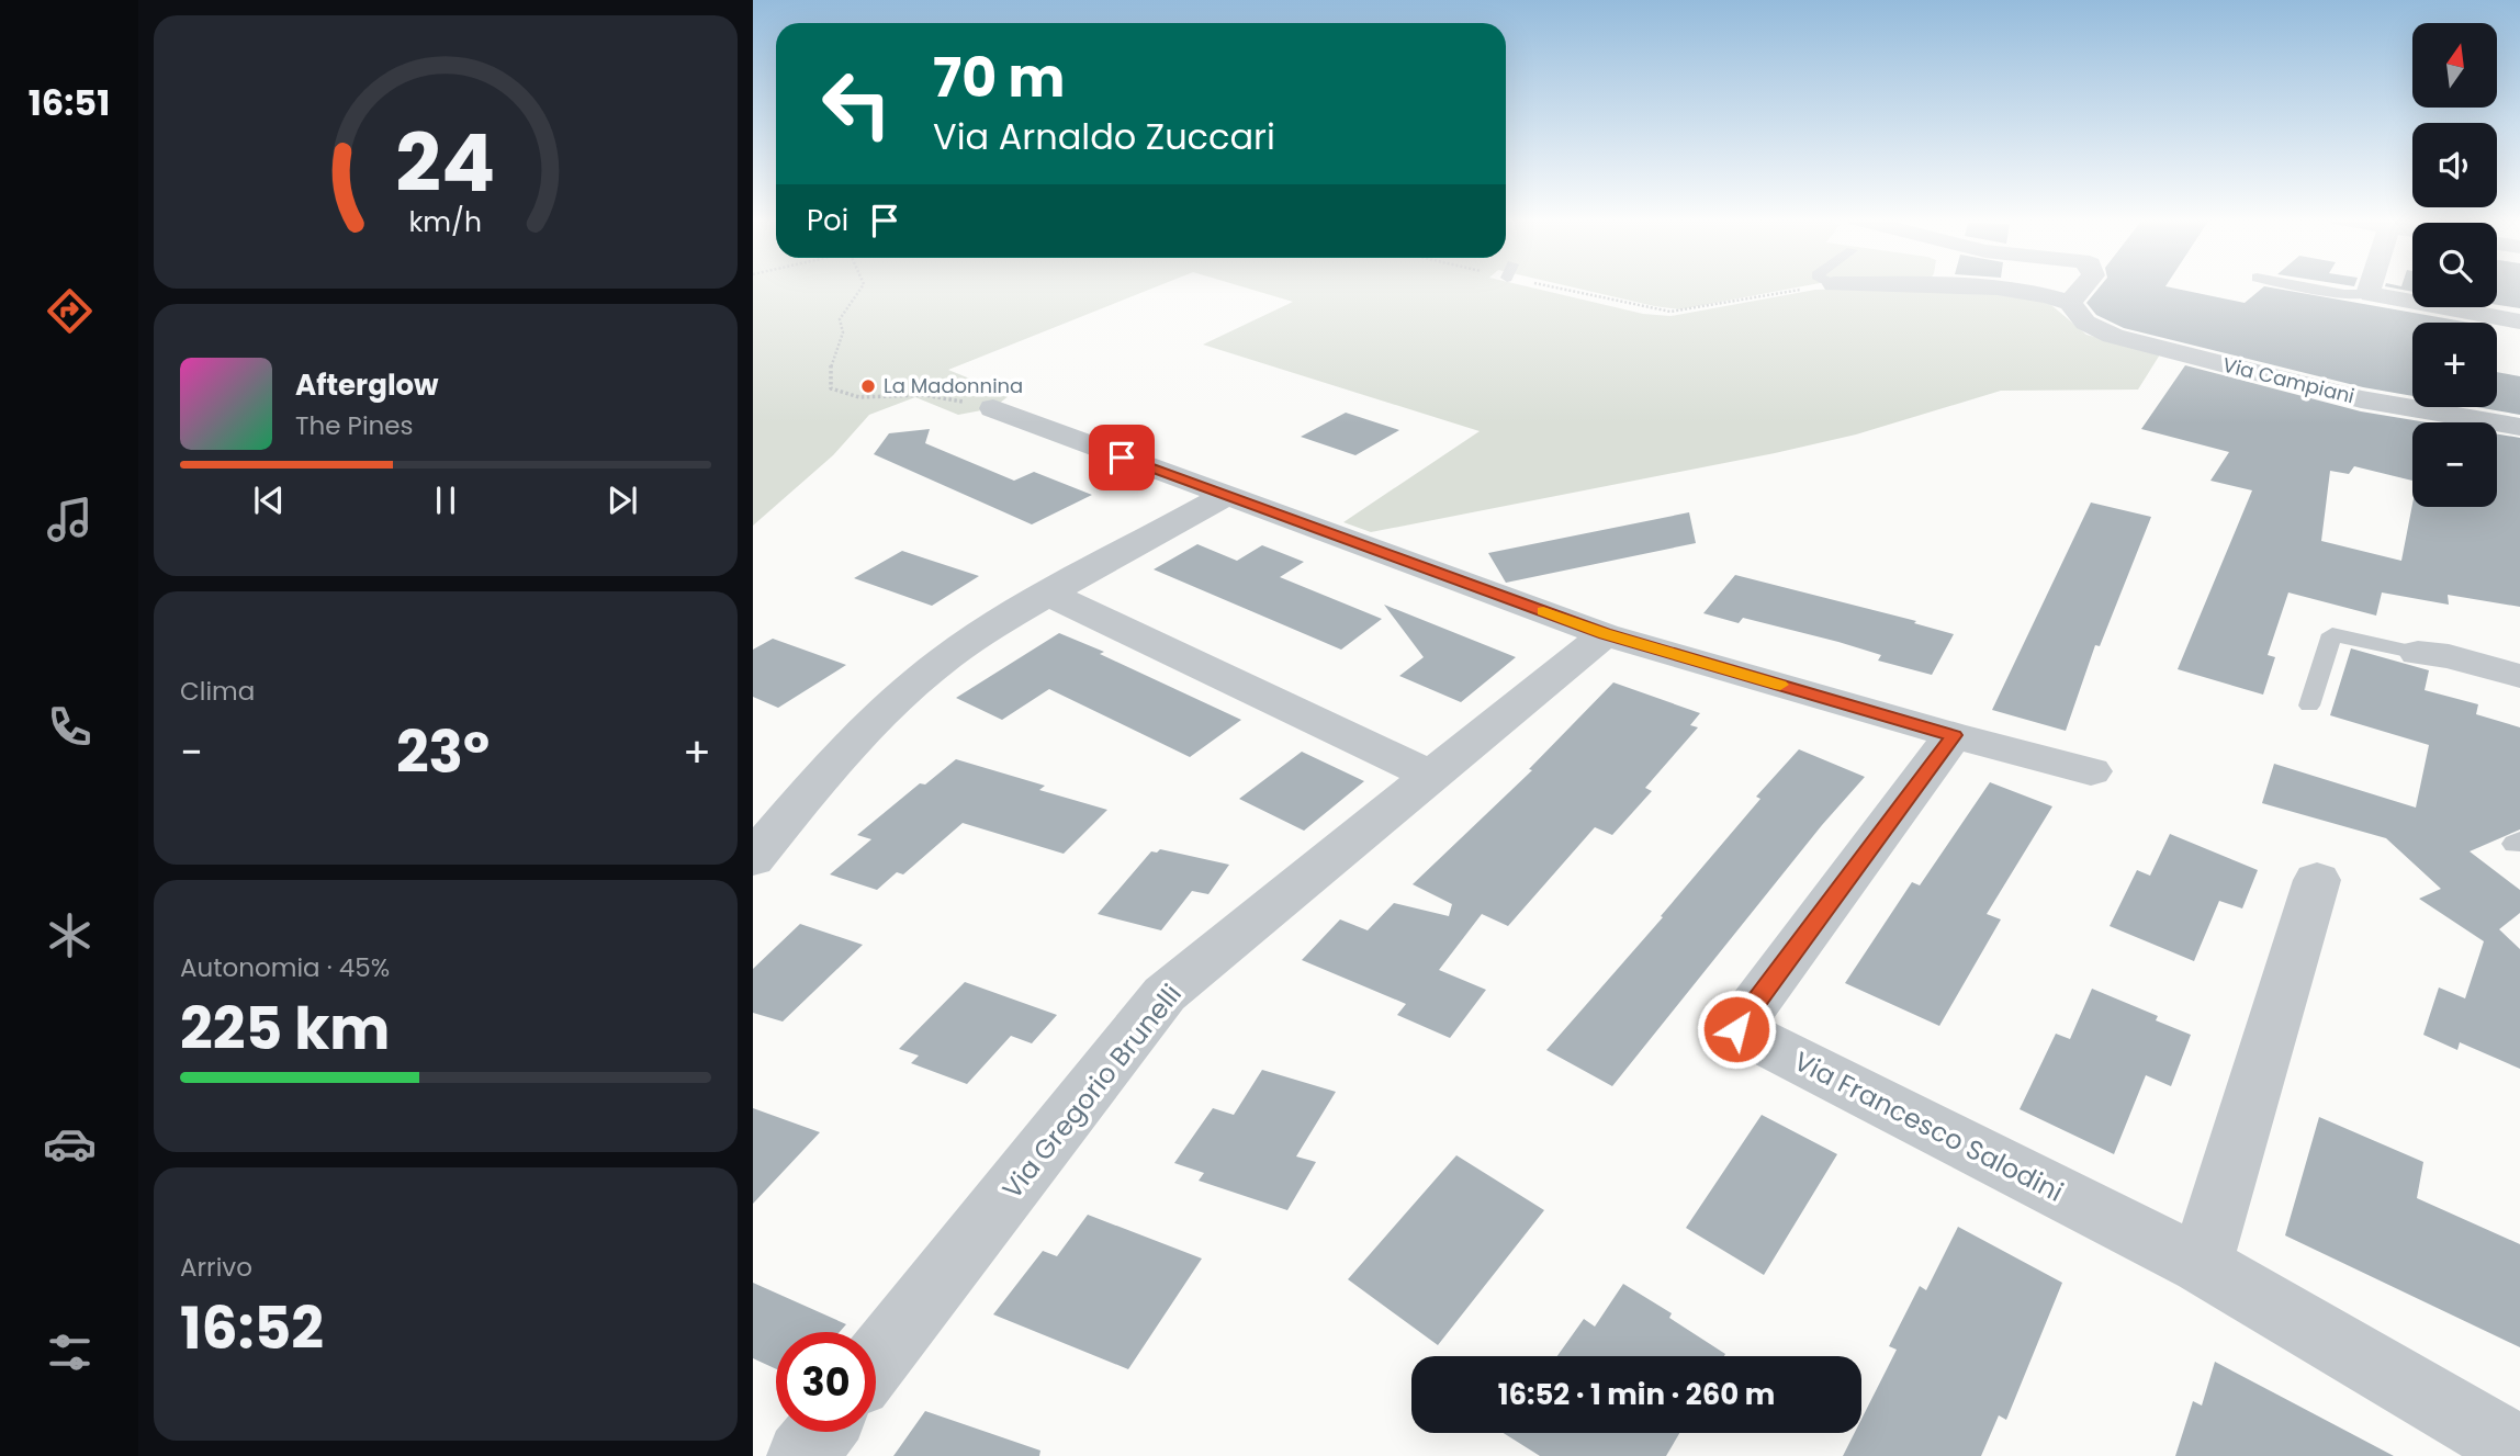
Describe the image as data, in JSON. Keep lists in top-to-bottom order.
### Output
{
  "streets": {
    "street": ["Via Campiani", "Via Gregorio Brunelli", "Via Francesco Salodini"]
  },
  "places": ["La Madonnina"],
  "north": "top",
  "page": {
    "tabs": "16:51",
    "map_buttons": ["+", "−"],
    "turn": ["70 m", "Via Arnaldo Zuccari"],
    "then": "Poi",
    "song": ["Afterglow", "The Pines"],
    "tile": [
      "Clima",
      ["Autonomia · 45%", "225 km"],
      ["Arrivo", "16:52"]
    ],
    "heat": ["−", "23°", "+"],
    "limit": "30",
    "trip": "16:52 · 1 min · 260 m",
    "gauge": ["24", "km/h"]
  }
}
